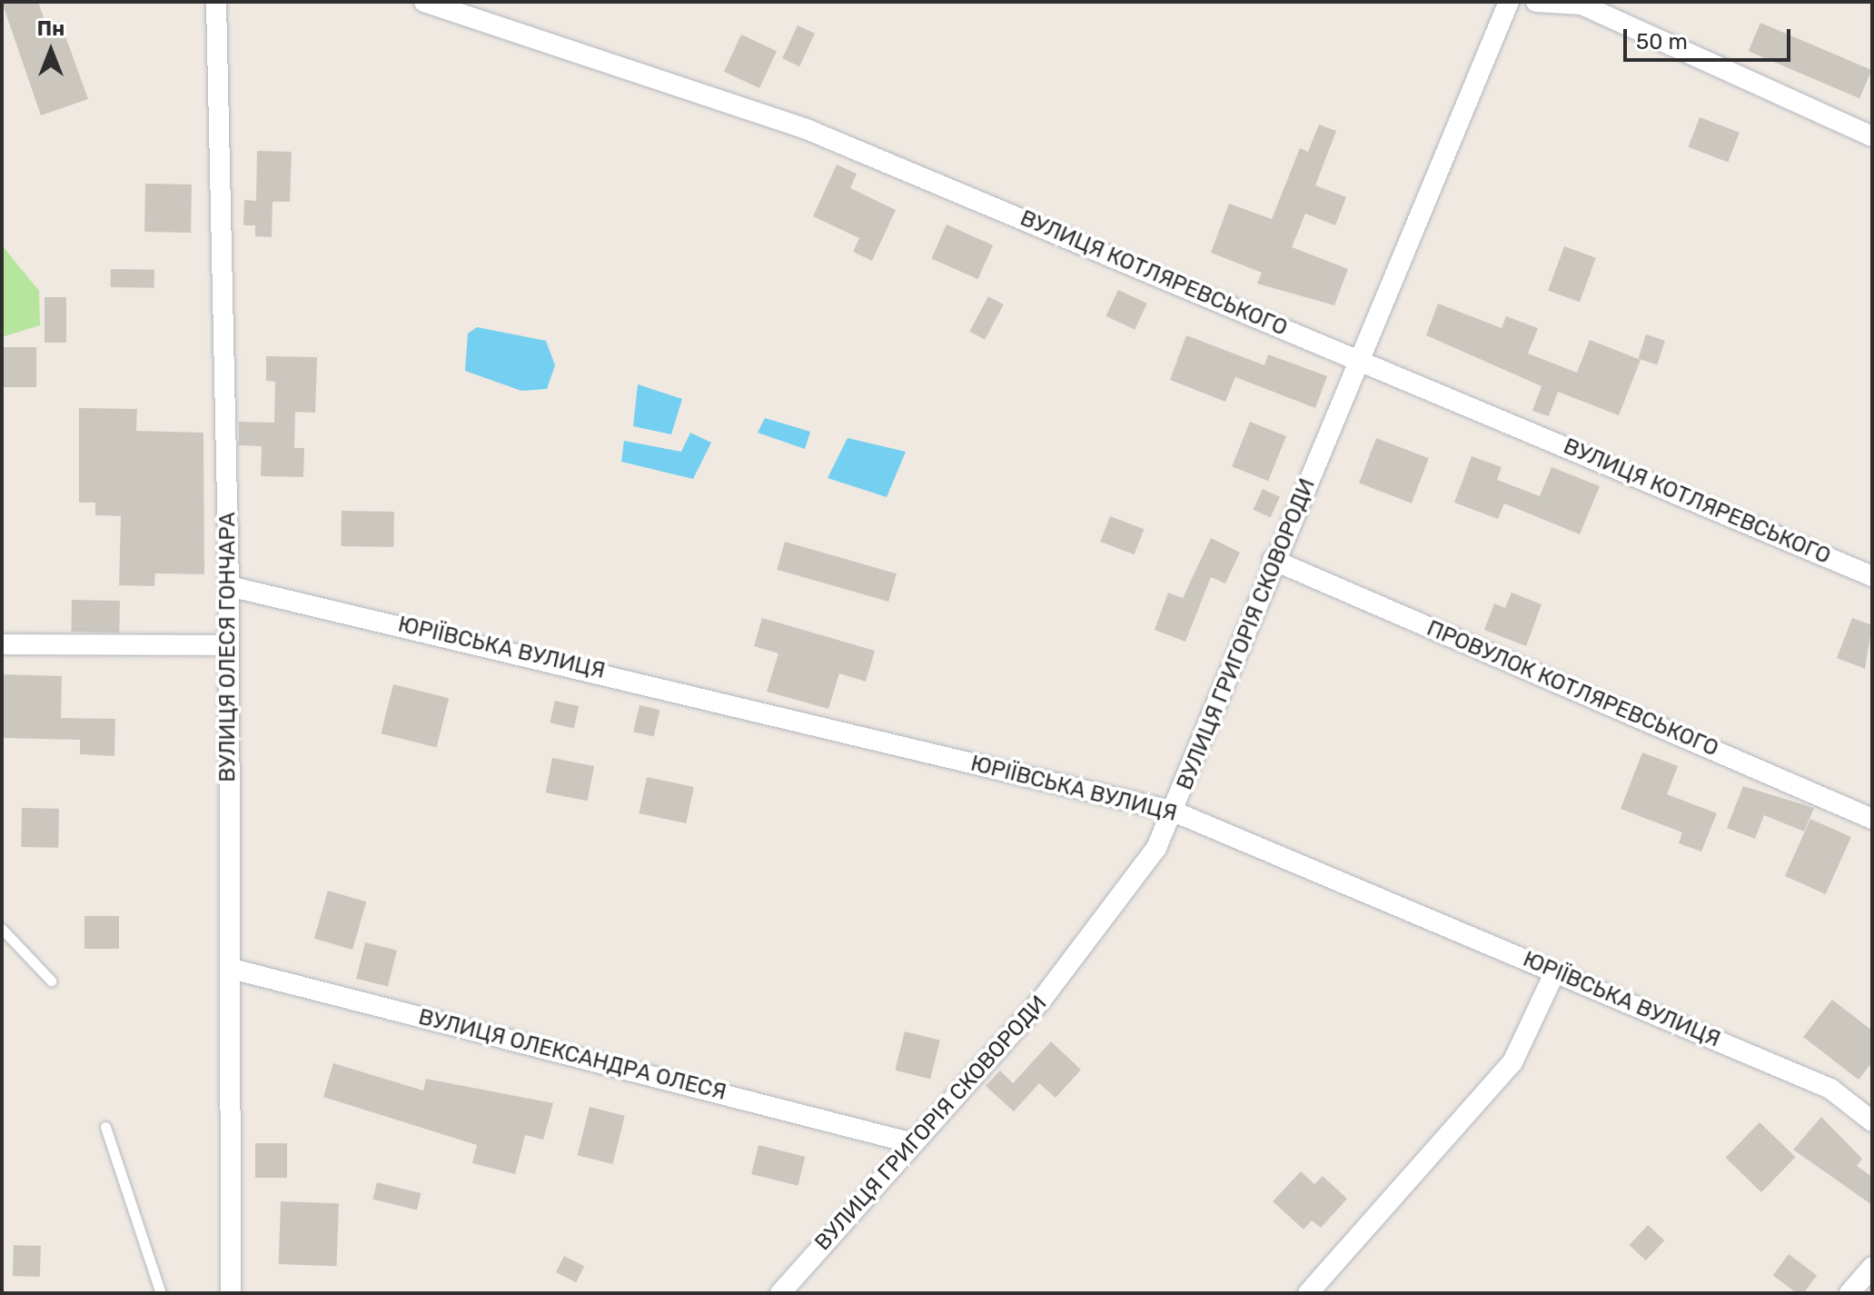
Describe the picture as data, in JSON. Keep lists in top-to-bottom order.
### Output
{
  "streets": {
    "street": [
      "ВУЛИЦЯ КОТЛЯРЕВСЬКОГО",
      "ВУЛИЦЯ ГРИГОРІЯ СКОВОРОДИ",
      "ВУЛИЦЯ ОЛЕСЯ ГОНЧАРА",
      "ЮРІЇВСЬКА ВУЛИЦЯ",
      "ПРОВУЛОК КОТЛЯРЕВСЬКОГО",
      "ВУЛИЦЯ ОЛЕКСАНДРА ОЛЕСЯ"
    ]
  },
  "crossings": [
    ["ВУЛИЦЯ КОТЛЯРЕВСЬКОГО", "ВУЛИЦЯ ГРИГОРІЯ СКОВОРОДИ"],
    ["ВУЛИЦЯ ГРИГОРІЯ СКОВОРОДИ", "ЮРІЇВСЬКА ВУЛИЦЯ"],
    ["ВУЛИЦЯ ГРИГОРІЯ СКОВОРОДИ", "ПРОВУЛОК КОТЛЯРЕВСЬКОГО"],
    ["ВУЛИЦЯ ГРИГОРІЯ СКОВОРОДИ", "ВУЛИЦЯ ОЛЕКСАНДРА ОЛЕСЯ"],
    ["ВУЛИЦЯ ОЛЕСЯ ГОНЧАРА", "ЮРІЇВСЬКА ВУЛИЦЯ"],
    ["ВУЛИЦЯ ОЛЕСЯ ГОНЧАРА", "ВУЛИЦЯ ОЛЕКСАНДРА ОЛЕСЯ"]
  ],
  "scale_bar": "50 m",
  "north": "top"
}
